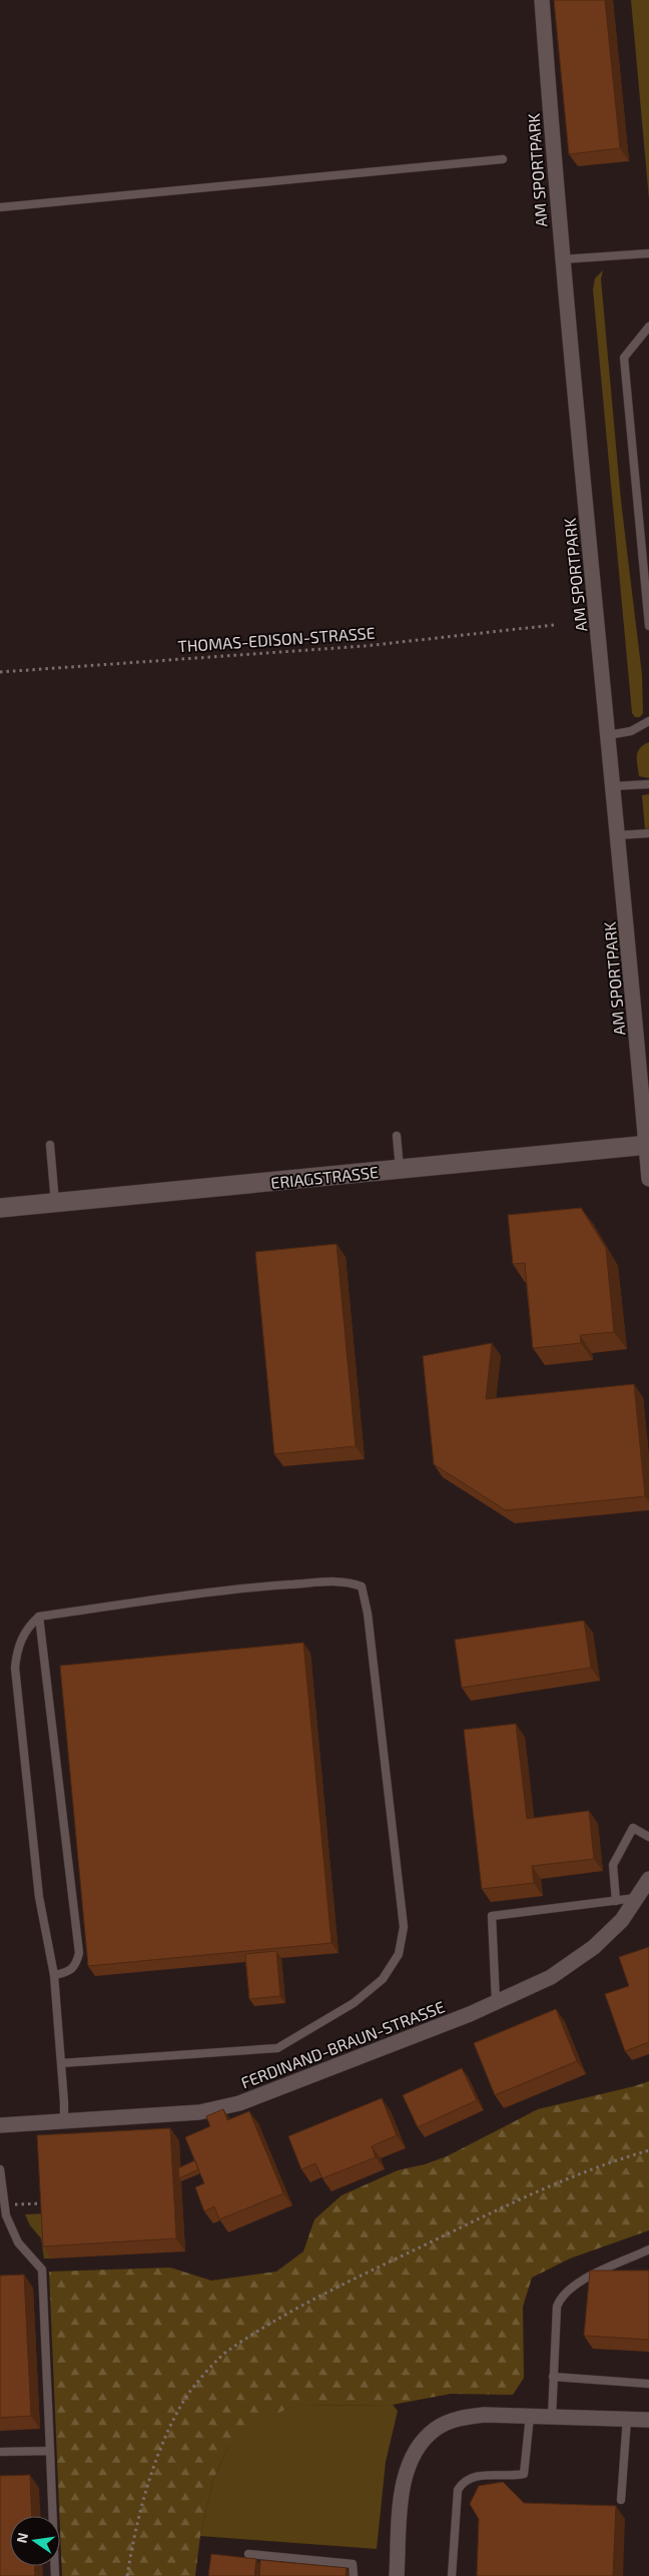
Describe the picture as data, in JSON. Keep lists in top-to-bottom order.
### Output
{
  "streets": {
    "street": ["AM SPORTPARK", "ERIAGSTRASSE", "FERDINAND-BRAUN-STRASSE"],
    "path": ["THOMAS-EDISON-STRASSE"]
  },
  "crossings": [
    ["AM SPORTPARK", "ERIAGSTRASSE"]
  ],
  "north": "left"
}
